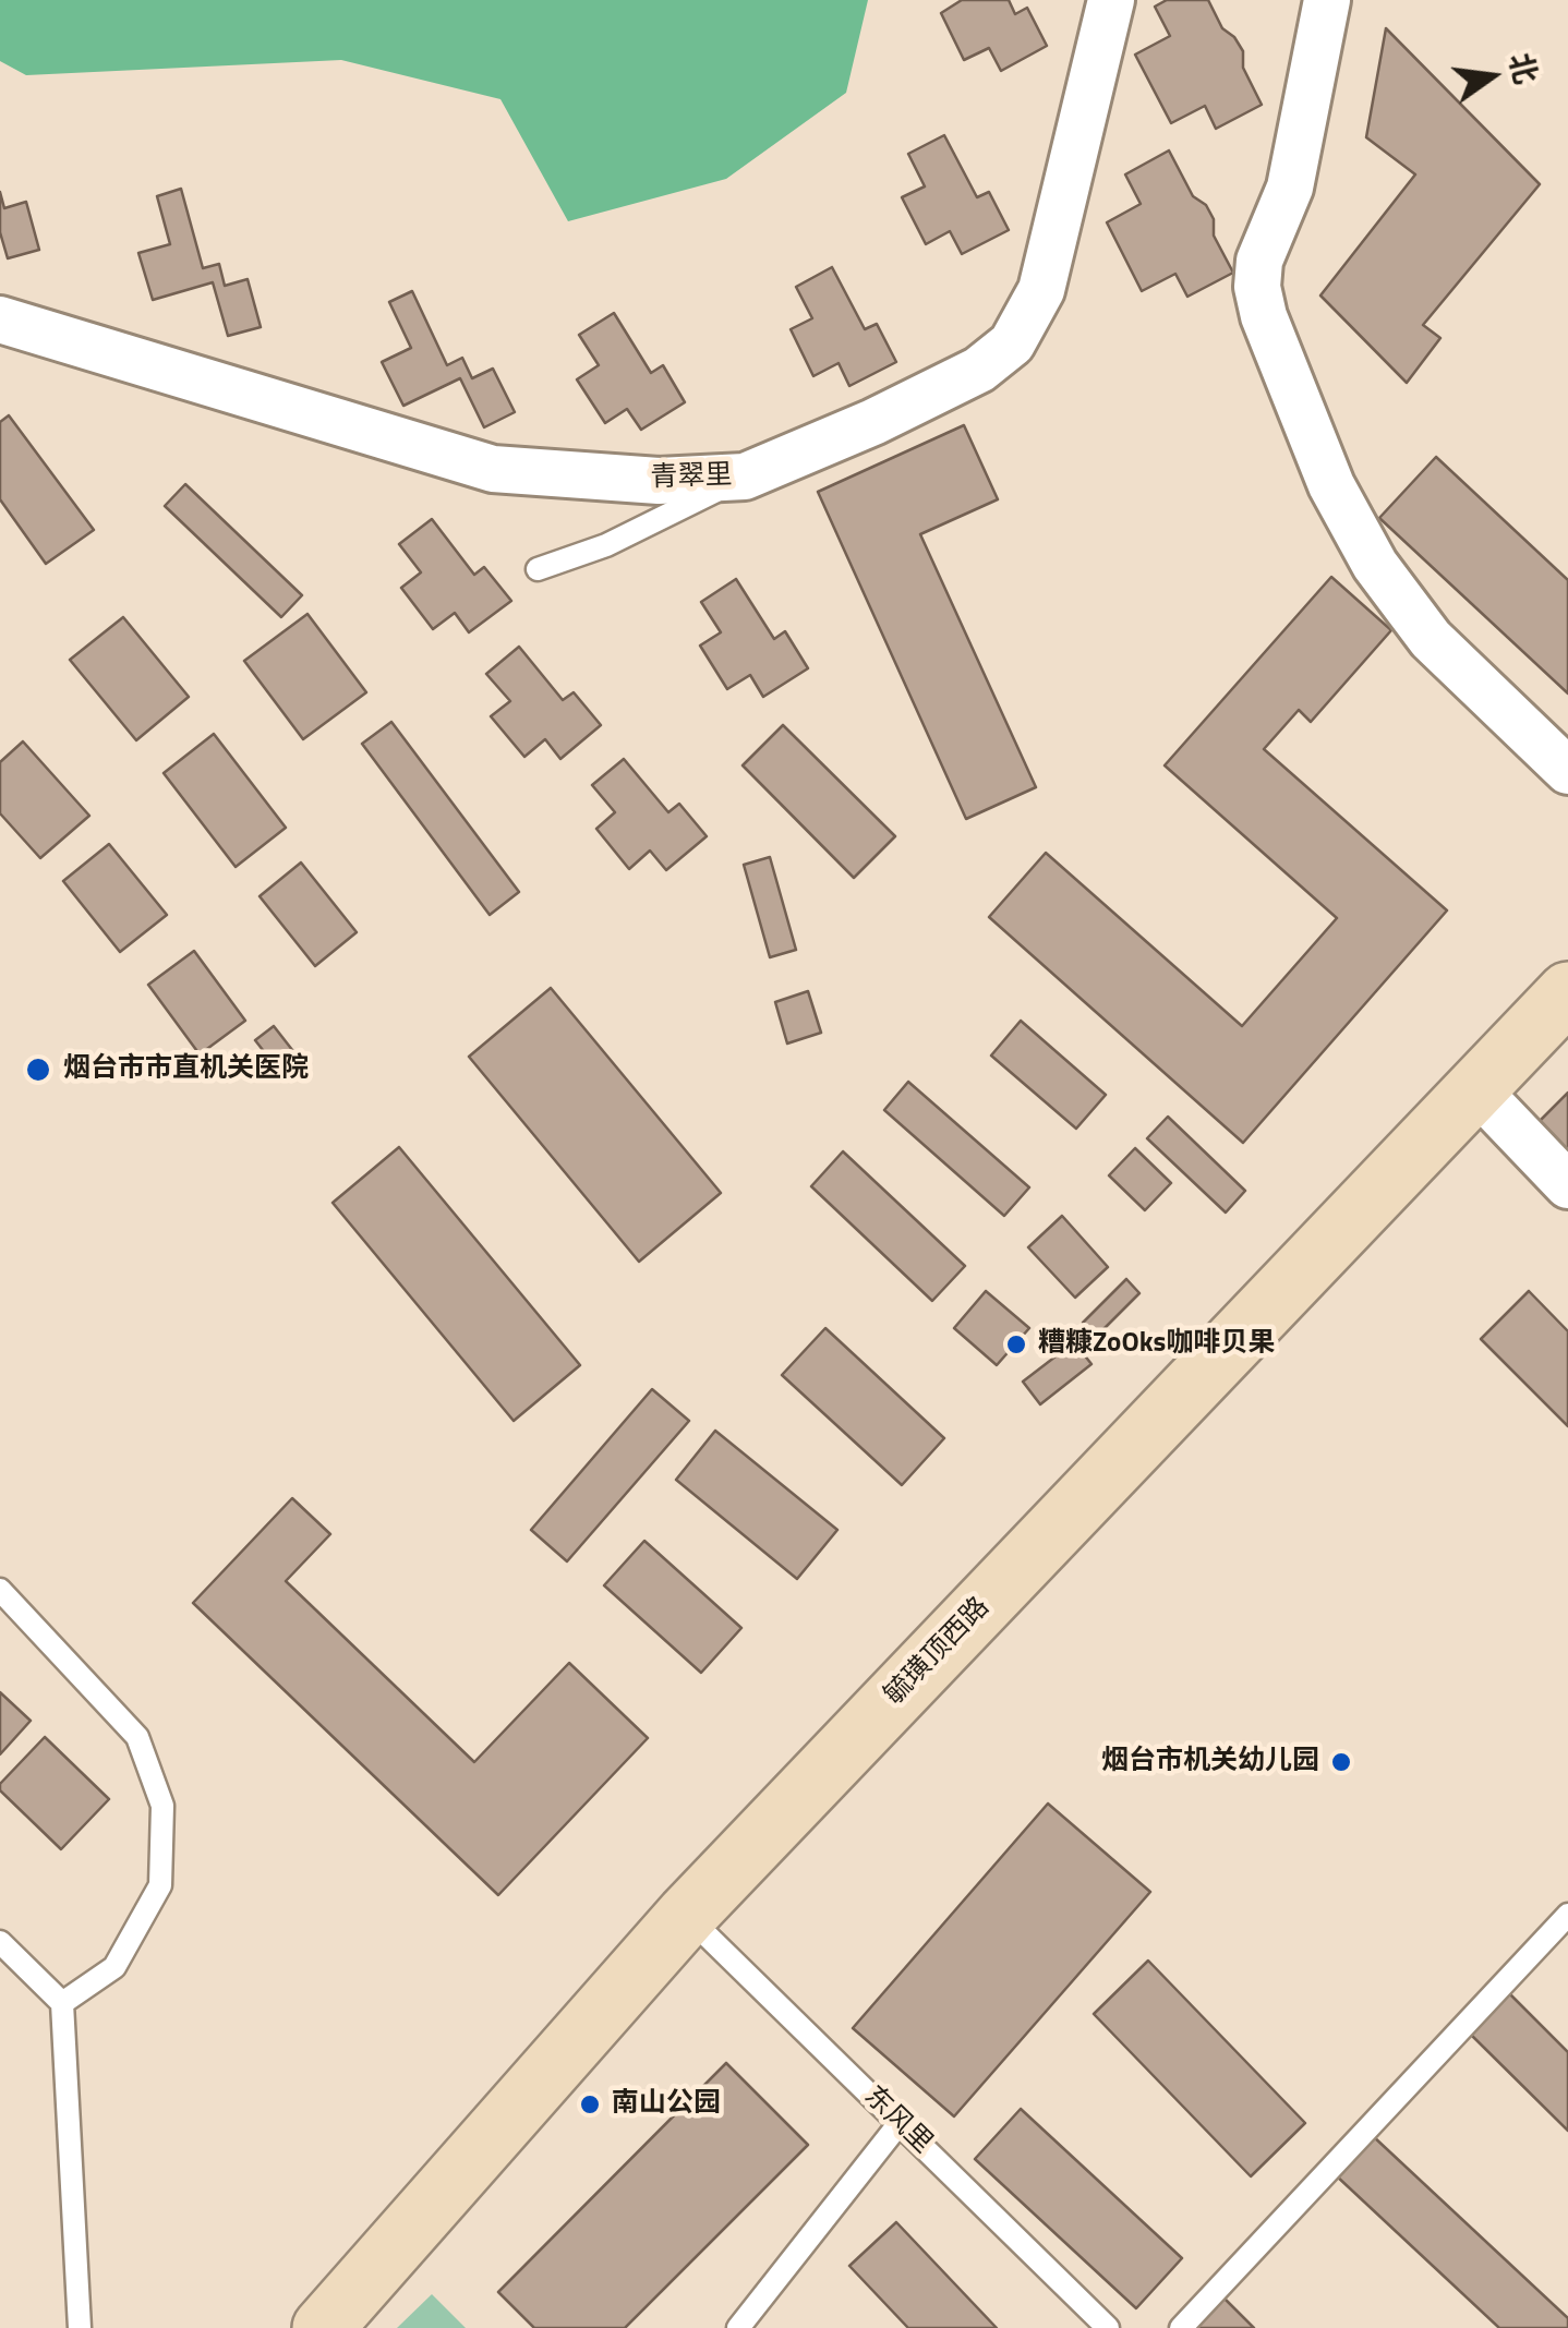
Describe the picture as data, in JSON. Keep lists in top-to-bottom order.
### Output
{
  "streets": {
    "main road": ["毓璜顶西路"],
    "street": ["青翠里"],
    "lane": ["东风里"]
  },
  "crossings": [
    ["毓璜顶西路", "东风里"]
  ],
  "places": [
    "烟台市市直机关医院",
    "糟糠ZoOks咖啡贝果",
    "烟台市机关幼儿园",
    "南山公园"
  ],
  "north": "right"
}
